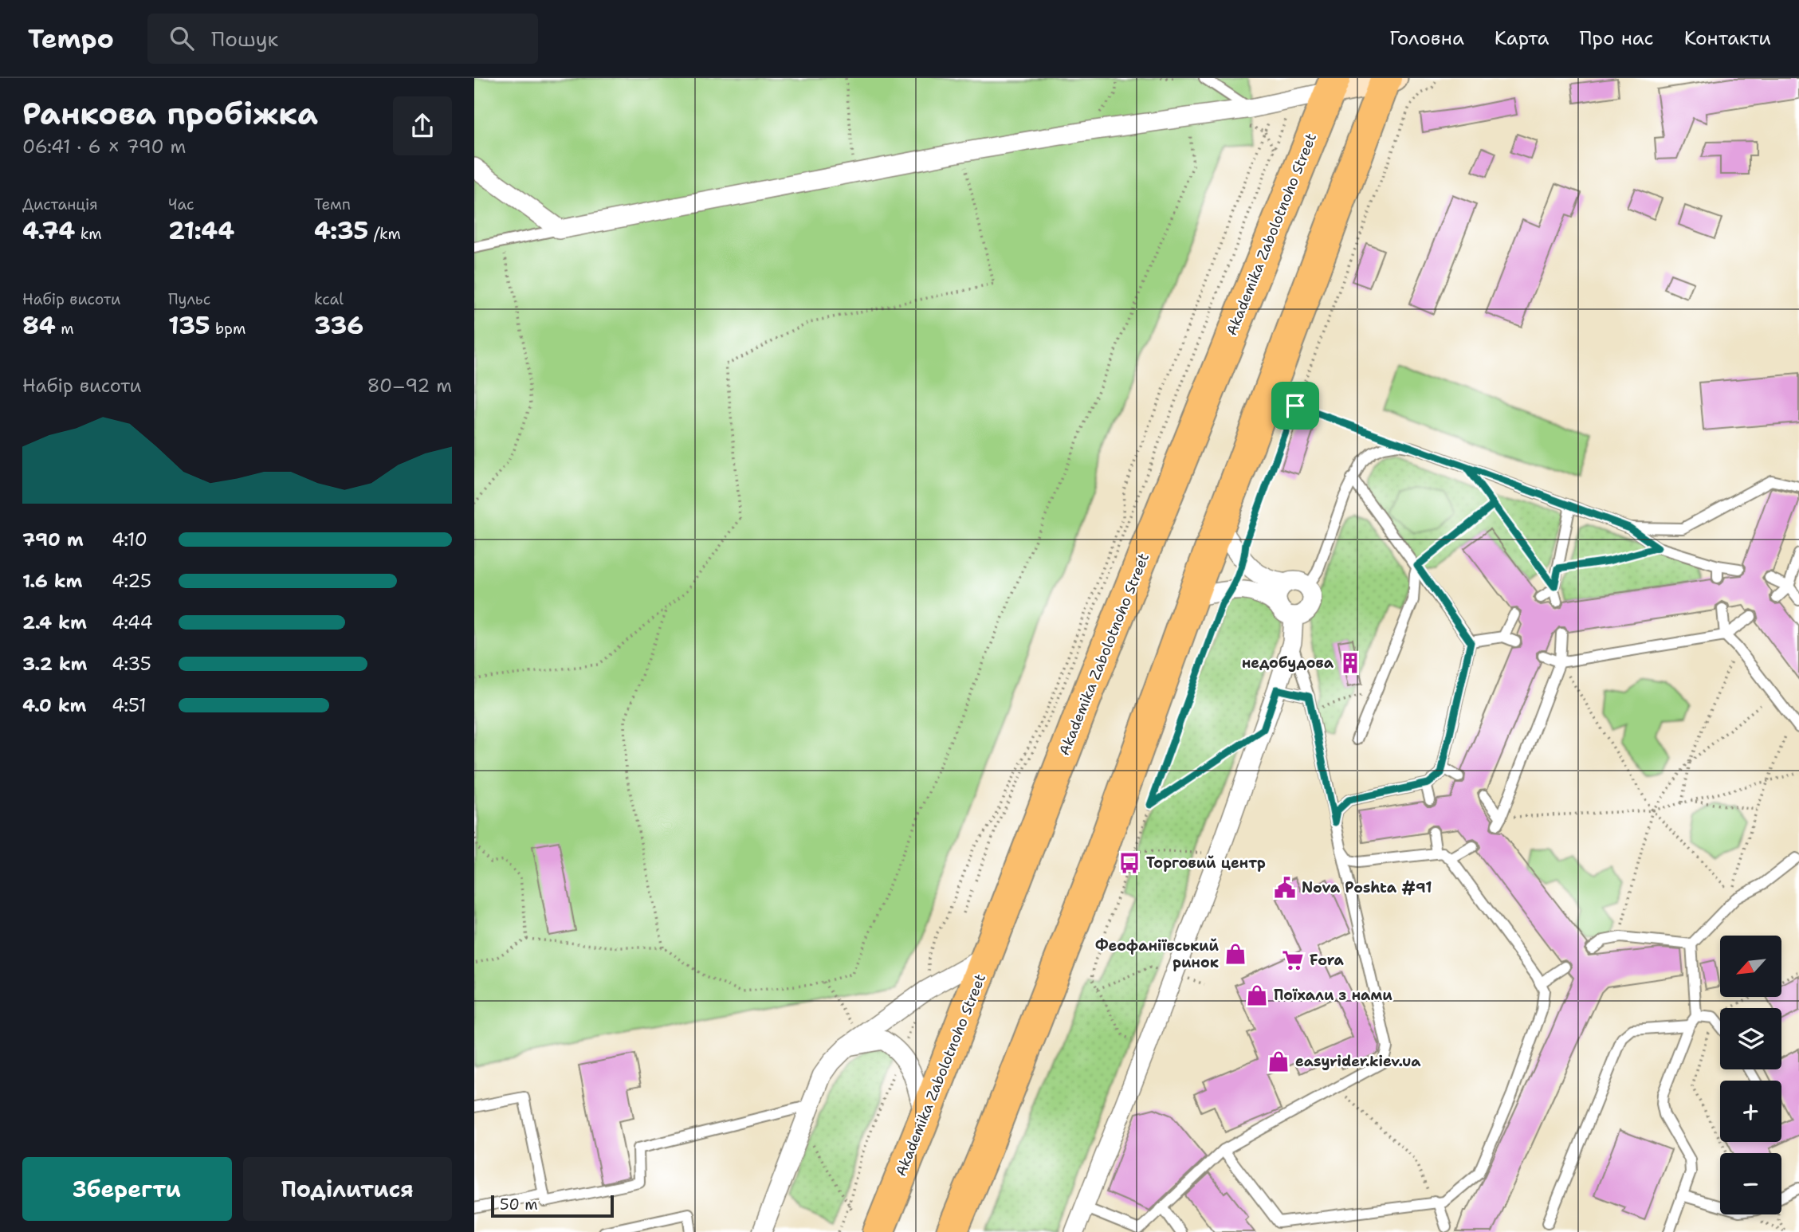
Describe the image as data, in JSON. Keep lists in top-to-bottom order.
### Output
{
  "streets": {
    "highway": ["Akademika Zabolotnoho Street"]
  },
  "places": {
    "building": ["недобудова"],
    "bus stop": ["Торговий центр"],
    "public building": ["Nova Poshta #91"],
    "shop": ["Феофаніївський ринок", "Поїхали з нами", "easyrider.kiev.ua"],
    "supermarket": ["Fora"]
  },
  "scale_bar": "50 m",
  "north": "bottom left",
  "page": {
    "header": "Tempo",
    "search": "Пошук",
    "nav": [
      "Головна",
      "Карта",
      "Про нас",
      "Контакти"
    ],
    "heading": ["Ранкова пробіжка", "06:41 · 6 × 790 m"],
    "stats": [
      ["Дистанція", "4.74 km"],
      ["Час", "21:44"],
      ["Темп", "4:35 /km"],
      ["Набір висоти", "84 m"],
      ["Пульс", "135 bpm"],
      ["kcal", "336"]
    ],
    "chart": ["Набір висоти", "80–92 m"],
    "list": [
      {
        "name": "790 m",
        "note": "4:10"
      },
      {
        "name": "1.6 km",
        "note": "4:25"
      },
      {
        "name": "2.4 km",
        "note": "4:44"
      },
      {
        "name": "3.2 km",
        "note": "4:35"
      },
      {
        "name": "4.0 km",
        "note": "4:51"
      }
    ],
    "map_buttons": ["+", "−"],
    "buttons": ["Зберегти", "Поділитися"],
    "scale": "50 m"
  }
}
